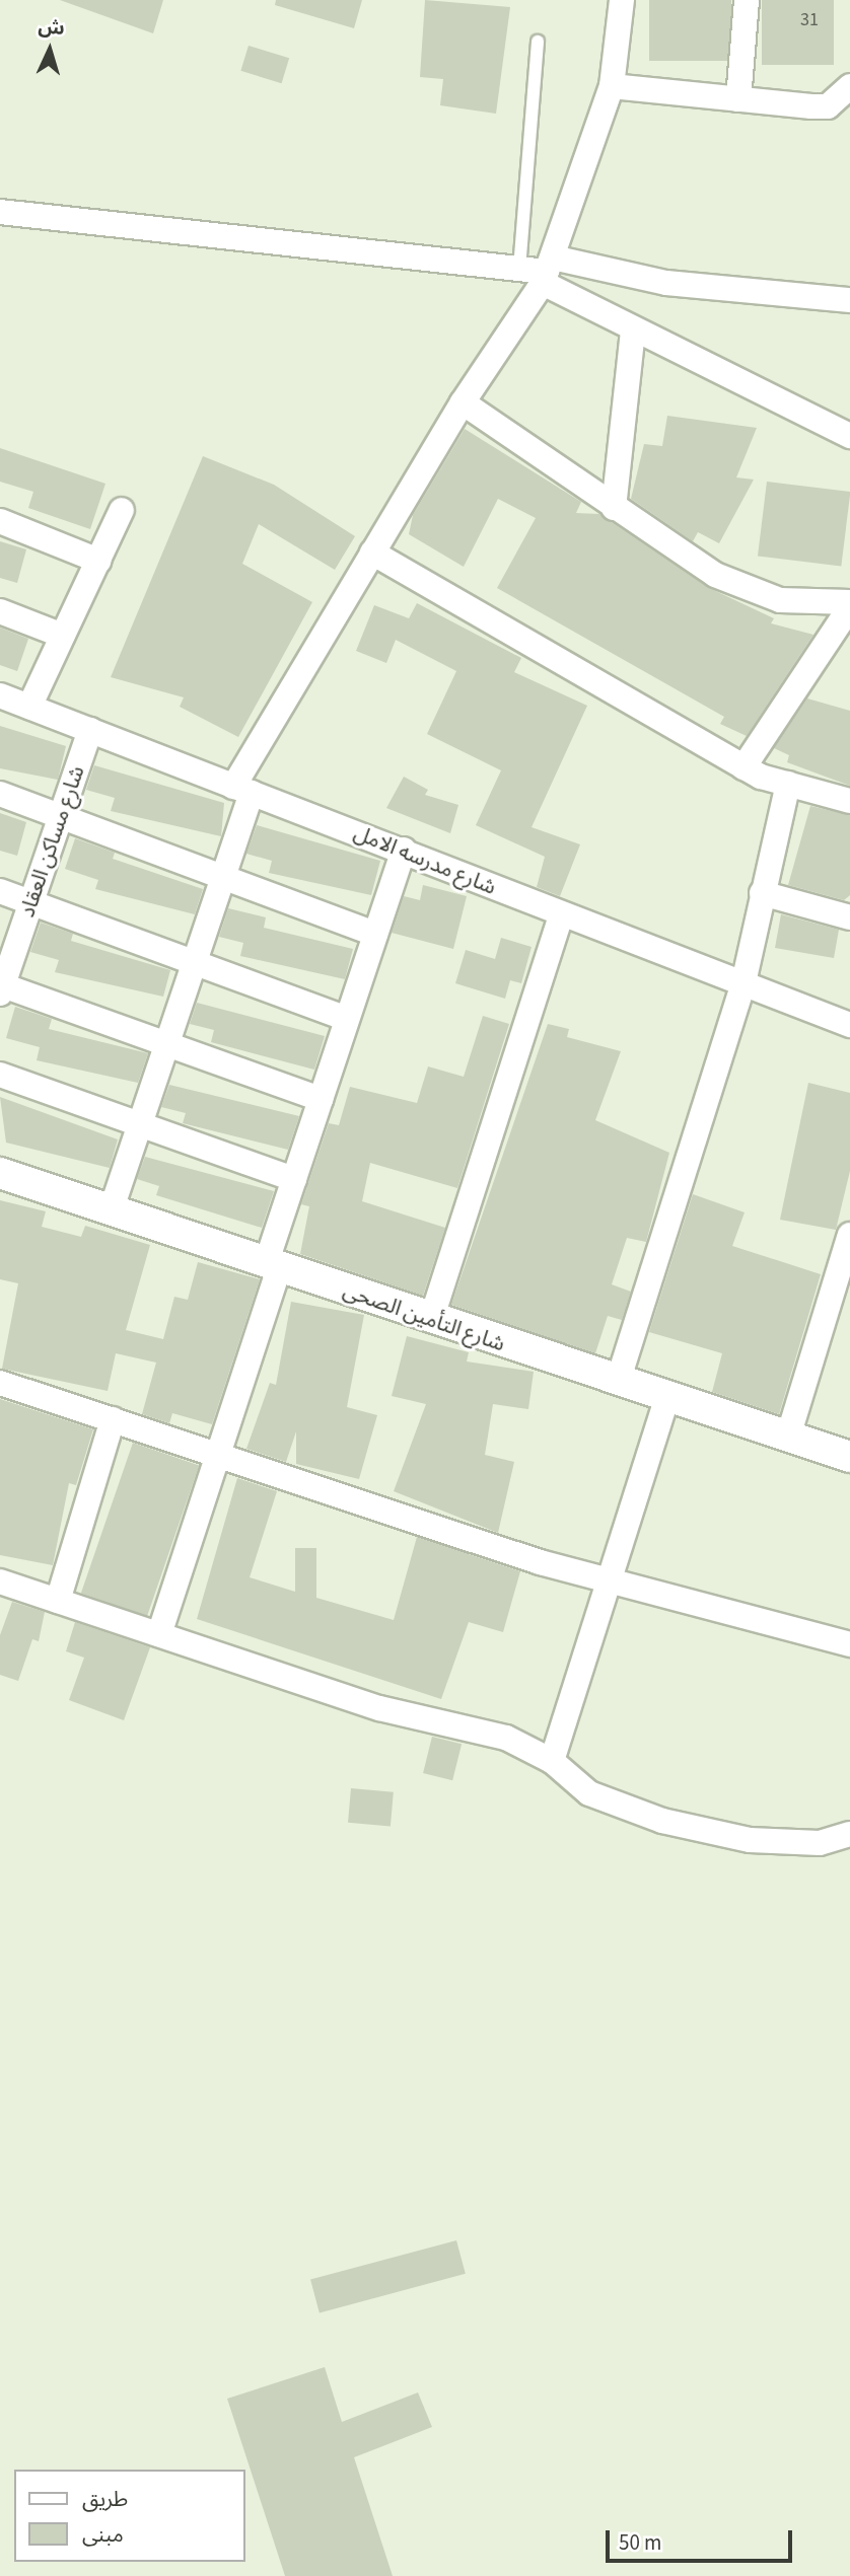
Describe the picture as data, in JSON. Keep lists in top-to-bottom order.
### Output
{
  "streets": {
    "street": ["شارع مساكن العقاد", "شارع مدرسه الامل", "شارع التأمين الصحى"]
  },
  "crossings": [
    ["شارع مساكن العقاد", "شارع مدرسه الامل"]
  ],
  "house_numbers": ["31"],
  "legend": ["طريق", "مبنى"],
  "scale_bar": "50 m",
  "north": "top"
}
